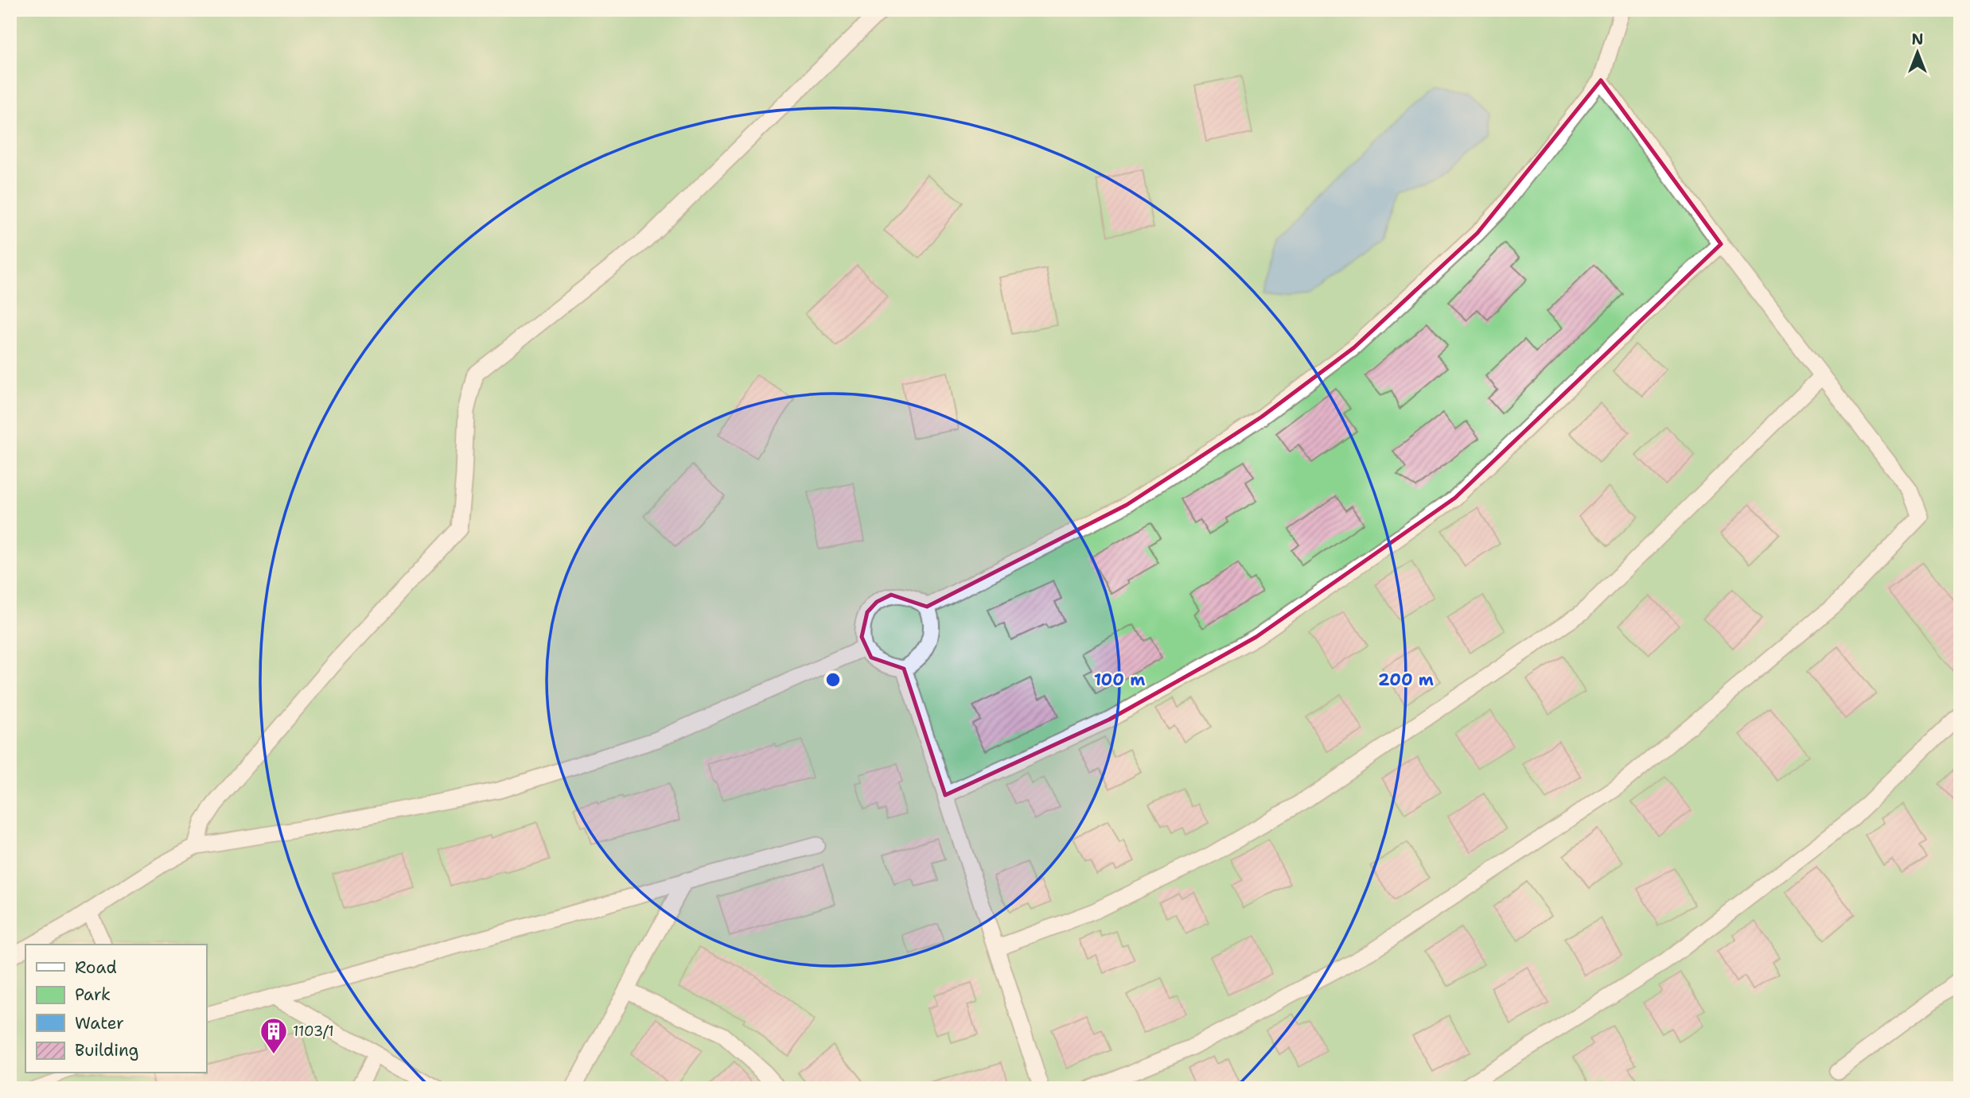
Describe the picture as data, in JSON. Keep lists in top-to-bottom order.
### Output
{
  "places": {
    "building": ["1103/1"]
  },
  "legend": [
    "Road",
    "Park",
    "Water",
    "Building"
  ],
  "north": "top",
  "rings": ["100 m", "200 m"]
}
